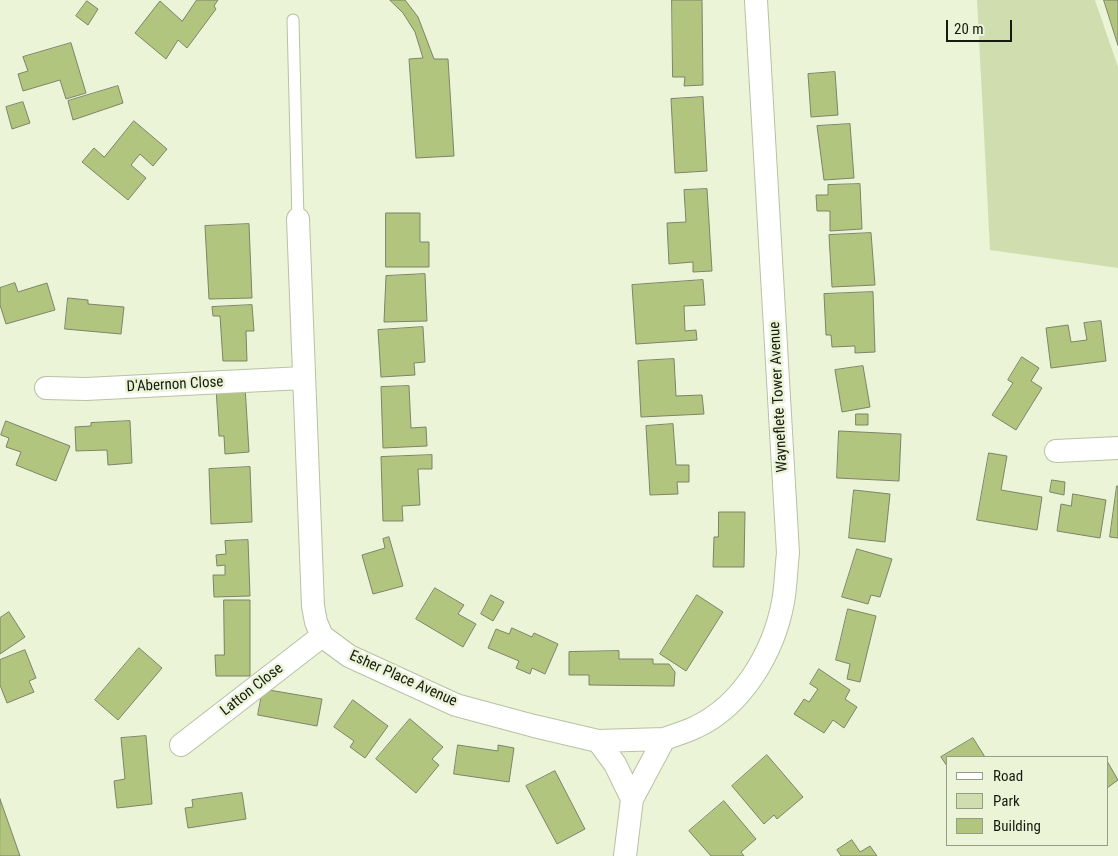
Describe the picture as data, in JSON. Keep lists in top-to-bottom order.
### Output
{
  "streets": {
    "street": [
      "D'Abernon Close",
      "Wayneflete Tower Avenue",
      "Esher Place Avenue",
      "Latton Close"
    ]
  },
  "crossings": [
    ["Wayneflete Tower Avenue", "Esher Place Avenue"],
    ["Esher Place Avenue", "Latton Close"]
  ],
  "legend": ["Road", "Park", "Building"],
  "scale_bar": "20 m"
}
